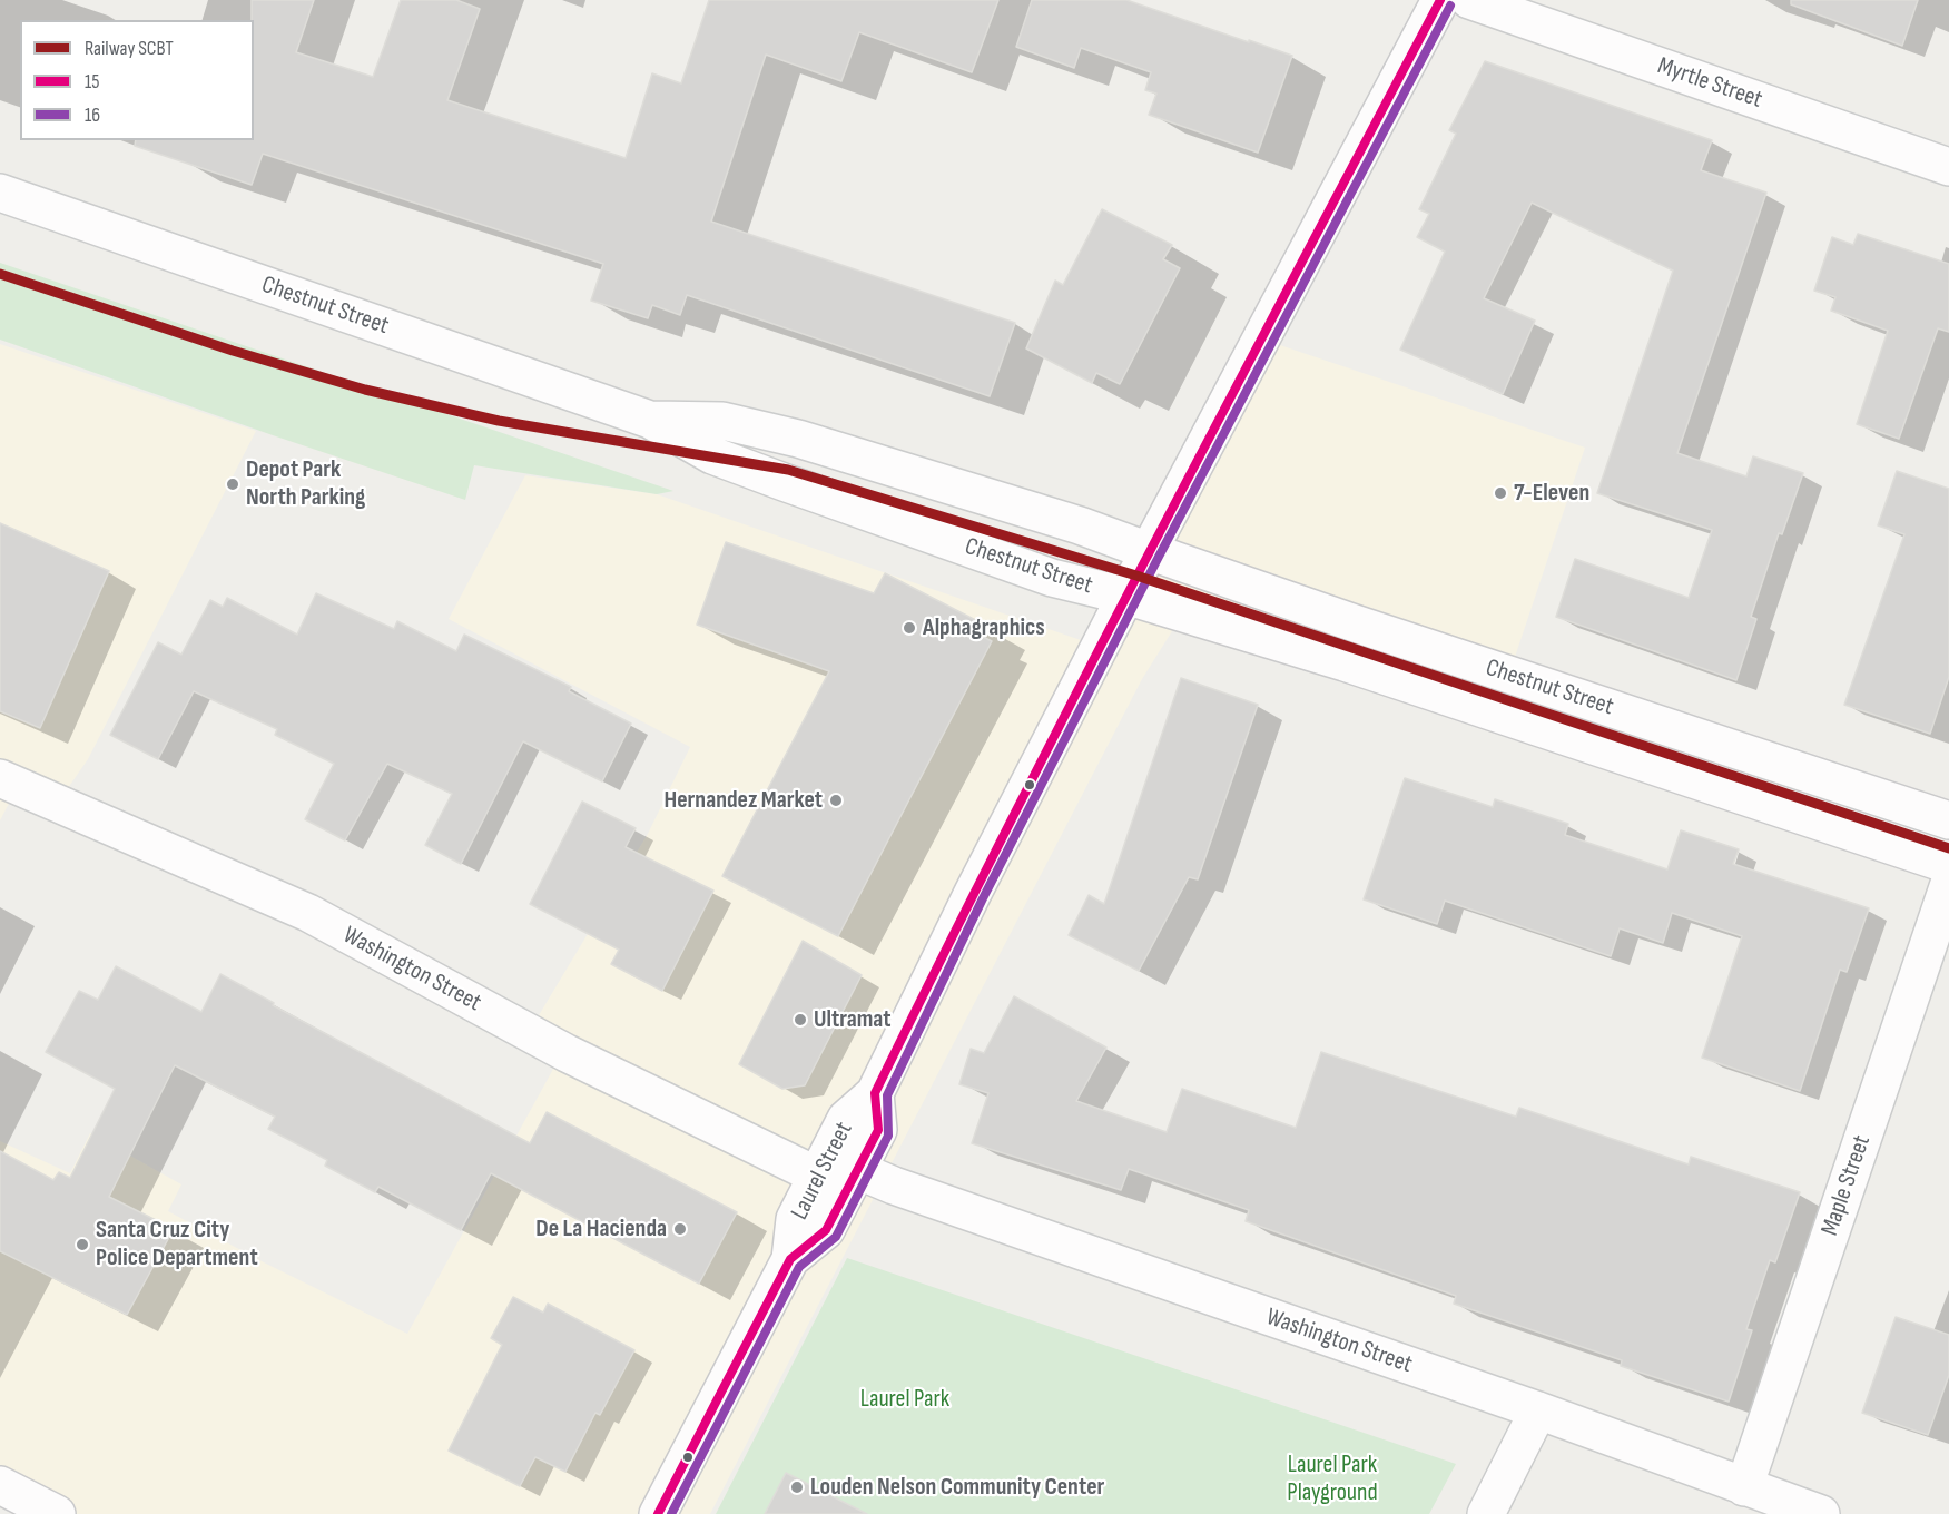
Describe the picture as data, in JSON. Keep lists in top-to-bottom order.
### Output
{
  "streets": {
    "street": [
      "Myrtle Street",
      "Chestnut Street",
      "Washington Street",
      "Laurel Street",
      "Maple Street"
    ]
  },
  "crossings": [
    ["Chestnut Street", "Laurel Street"],
    ["Washington Street", "Laurel Street"],
    ["Washington Street", "Maple Street"]
  ],
  "parks": ["Laurel Park", "Laurel Park Playground"],
  "places": [
    "Depot Park North Parking",
    "7-Eleven",
    "Alphagraphics",
    "Hernandez Market",
    "Ultramat",
    "De La Hacienda",
    "Santa Cruz City Police Department",
    "Louden Nelson Community Center"
  ],
  "lines": ["transit line 15", "transit line 16", "rail line SCBT"],
  "legend": ["Railway SCBT", "15", "16"]
}
